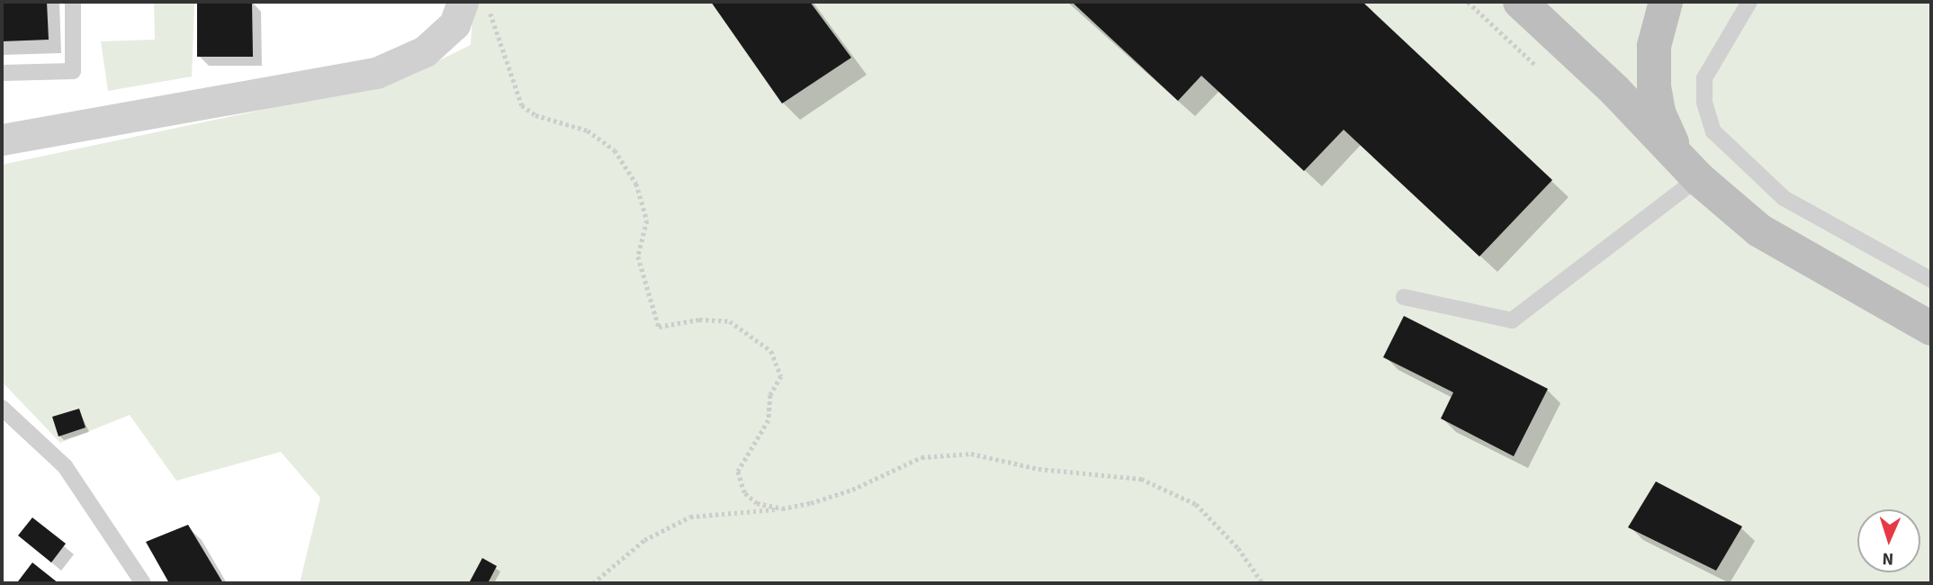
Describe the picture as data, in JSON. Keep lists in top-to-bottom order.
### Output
{
  "north": "bottom"
}
